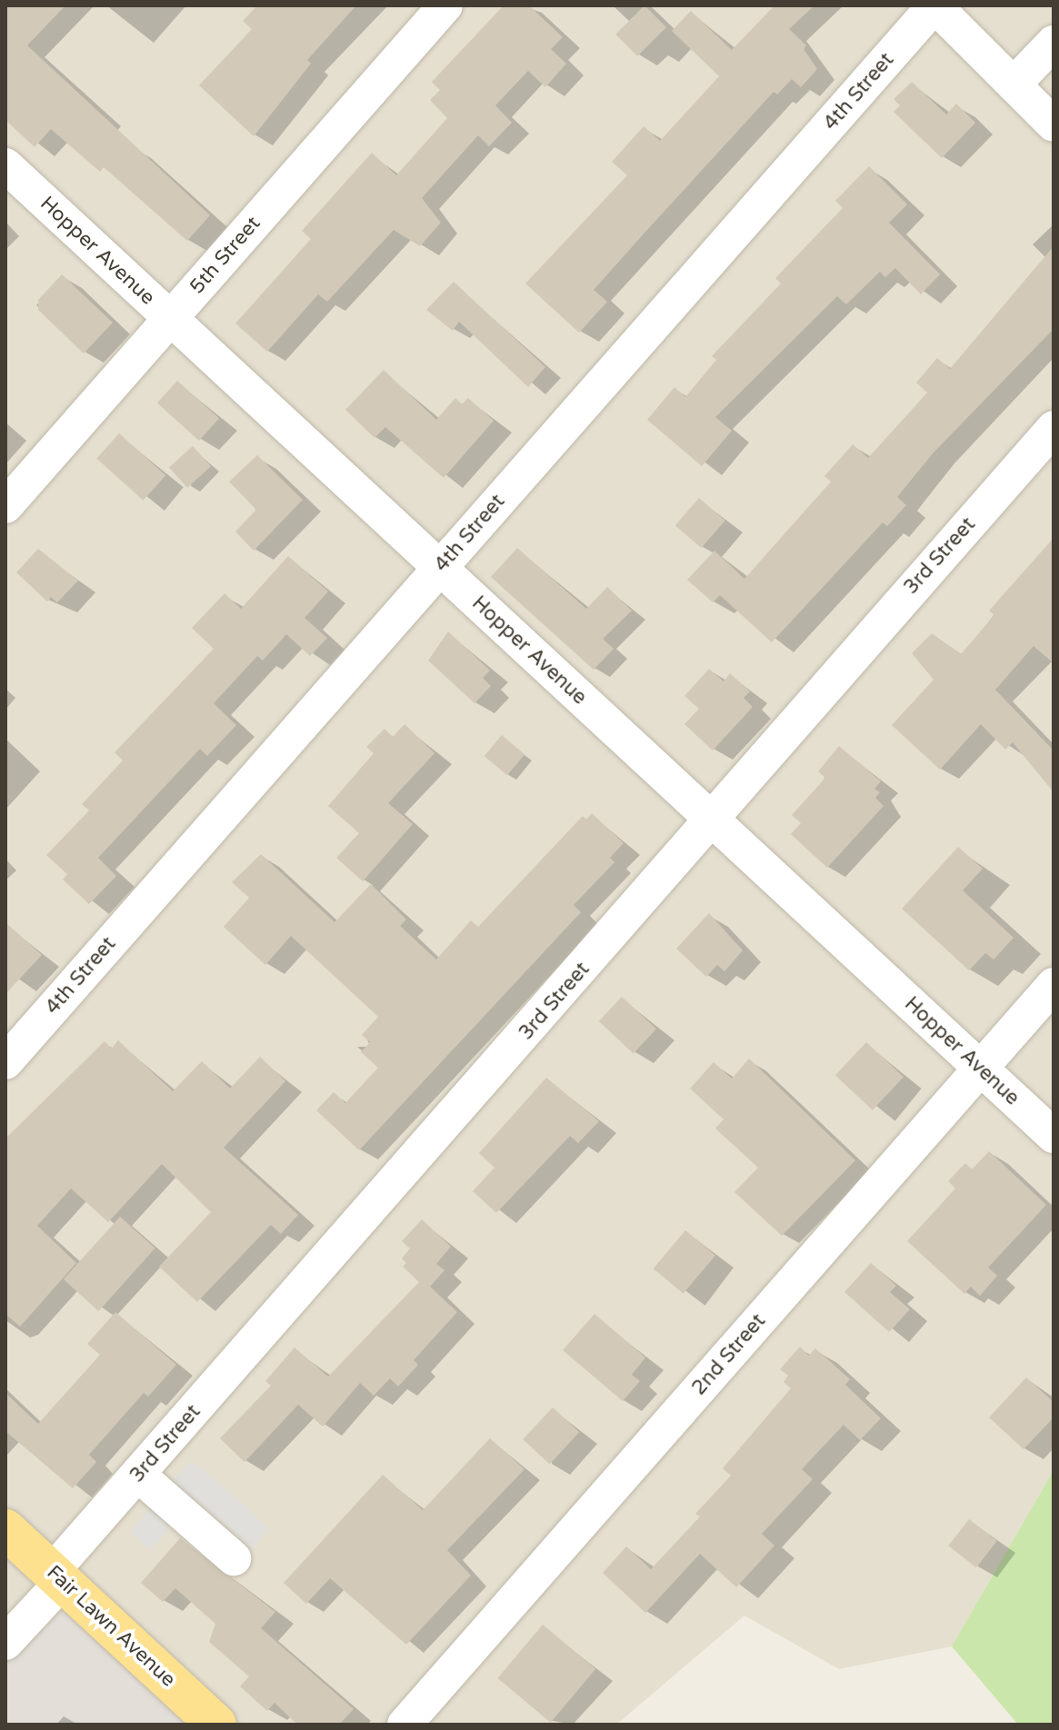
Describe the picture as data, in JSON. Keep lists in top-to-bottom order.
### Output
{
  "streets": {
    "main road": ["Fair Lawn Avenue"],
    "street": [
      "4th Street",
      "Hopper Avenue",
      "5th Street",
      "3rd Street",
      "2nd Street"
    ]
  },
  "crossings": [
    ["4th Street", "Hopper Avenue"],
    ["Hopper Avenue", "5th Street"],
    ["Hopper Avenue", "3rd Street"],
    ["Hopper Avenue", "2nd Street"],
    ["3rd Street", "Fair Lawn Avenue"]
  ]
}
